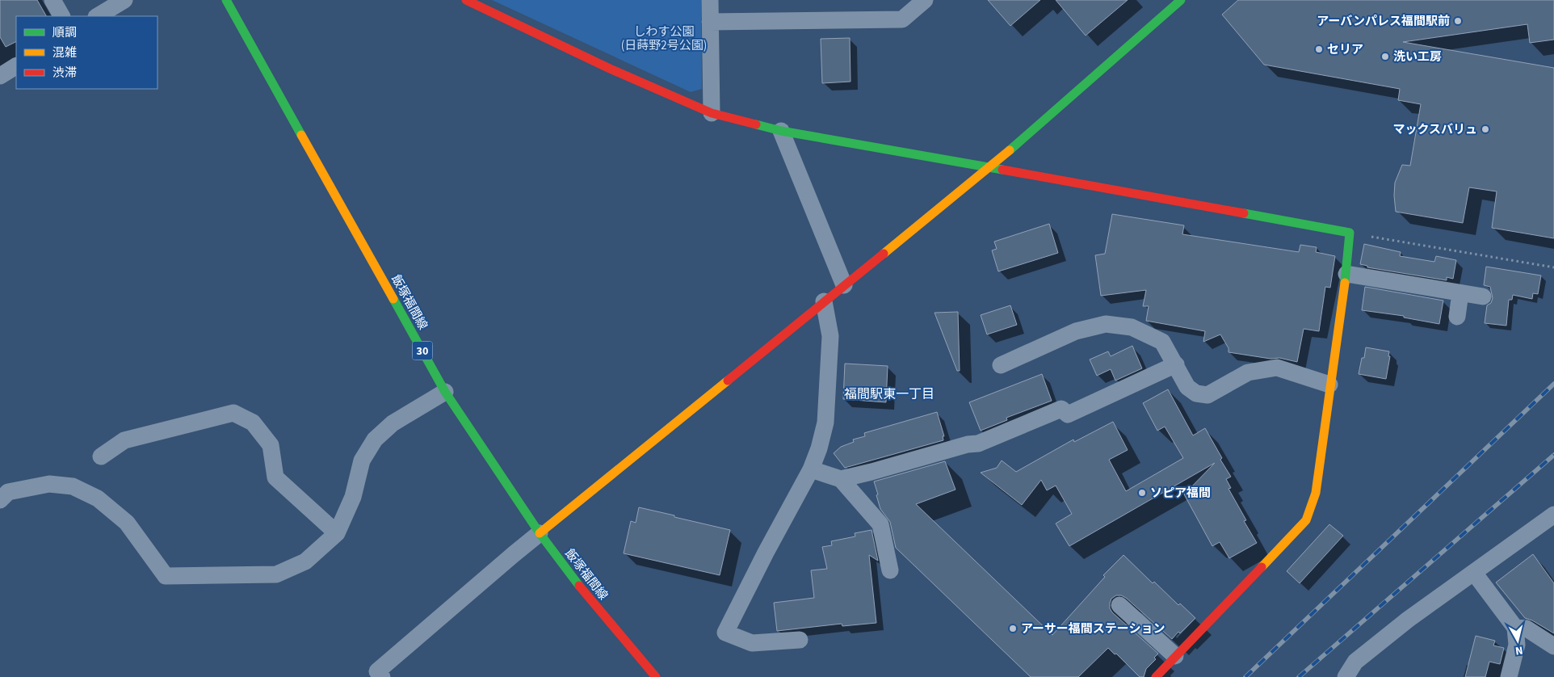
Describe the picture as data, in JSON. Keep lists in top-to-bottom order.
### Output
{
  "streets": {
    "street": ["飯塚福間線", "30"]
  },
  "districts": ["福間駅東一丁目"],
  "parks": ["しわす公園 (日蒔野2号公園)"],
  "places": [
    "アーバンパレス福間駅前",
    "セリア",
    "洗い工房",
    "マックスバリュ",
    "ソピア福間",
    "アーサー福間ステーション"
  ],
  "legend": ["順調", "混雑", "渋滞"],
  "north": "bottom"
}
